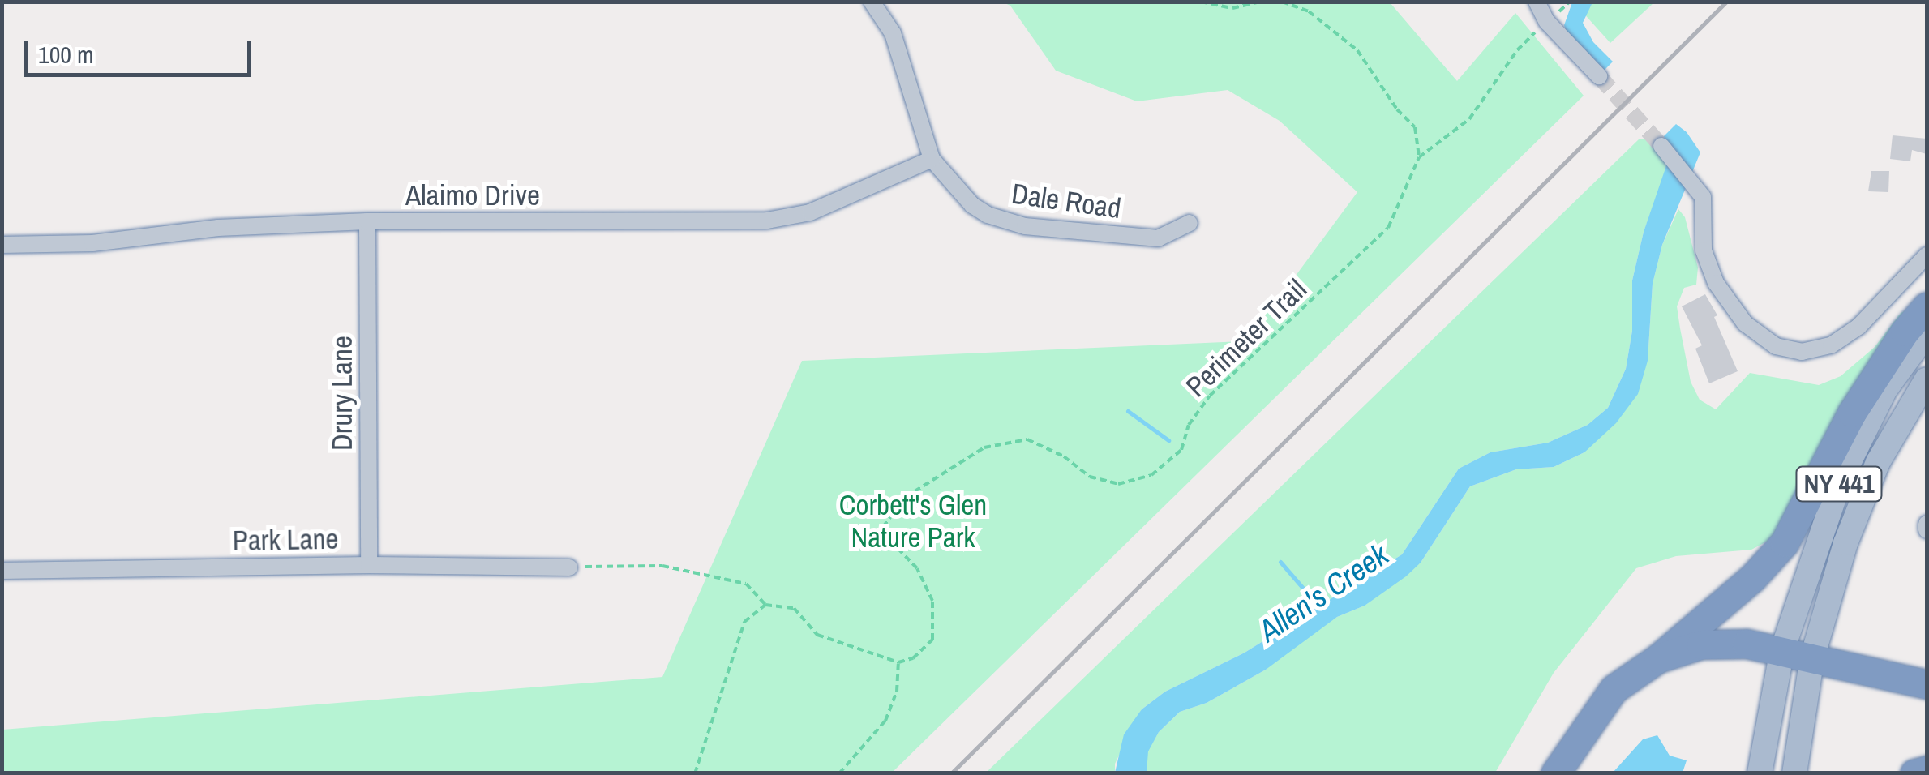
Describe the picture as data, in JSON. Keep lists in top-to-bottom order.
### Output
{
  "streets": {
    "main road": ["NY 441"],
    "street": [
      "Alaimo Drive",
      "Dale Road",
      "Drury Lane",
      "Park Lane"
    ],
    "path": ["Perimeter Trail"]
  },
  "crossings": [
    ["Alaimo Drive", "Dale Road"],
    ["Alaimo Drive", "Drury Lane"],
    ["Drury Lane", "Park Lane"]
  ],
  "water": ["Allen's Creek"],
  "parks": ["Corbett's Glen Nature Park"],
  "scale_bar": "100 m"
}
